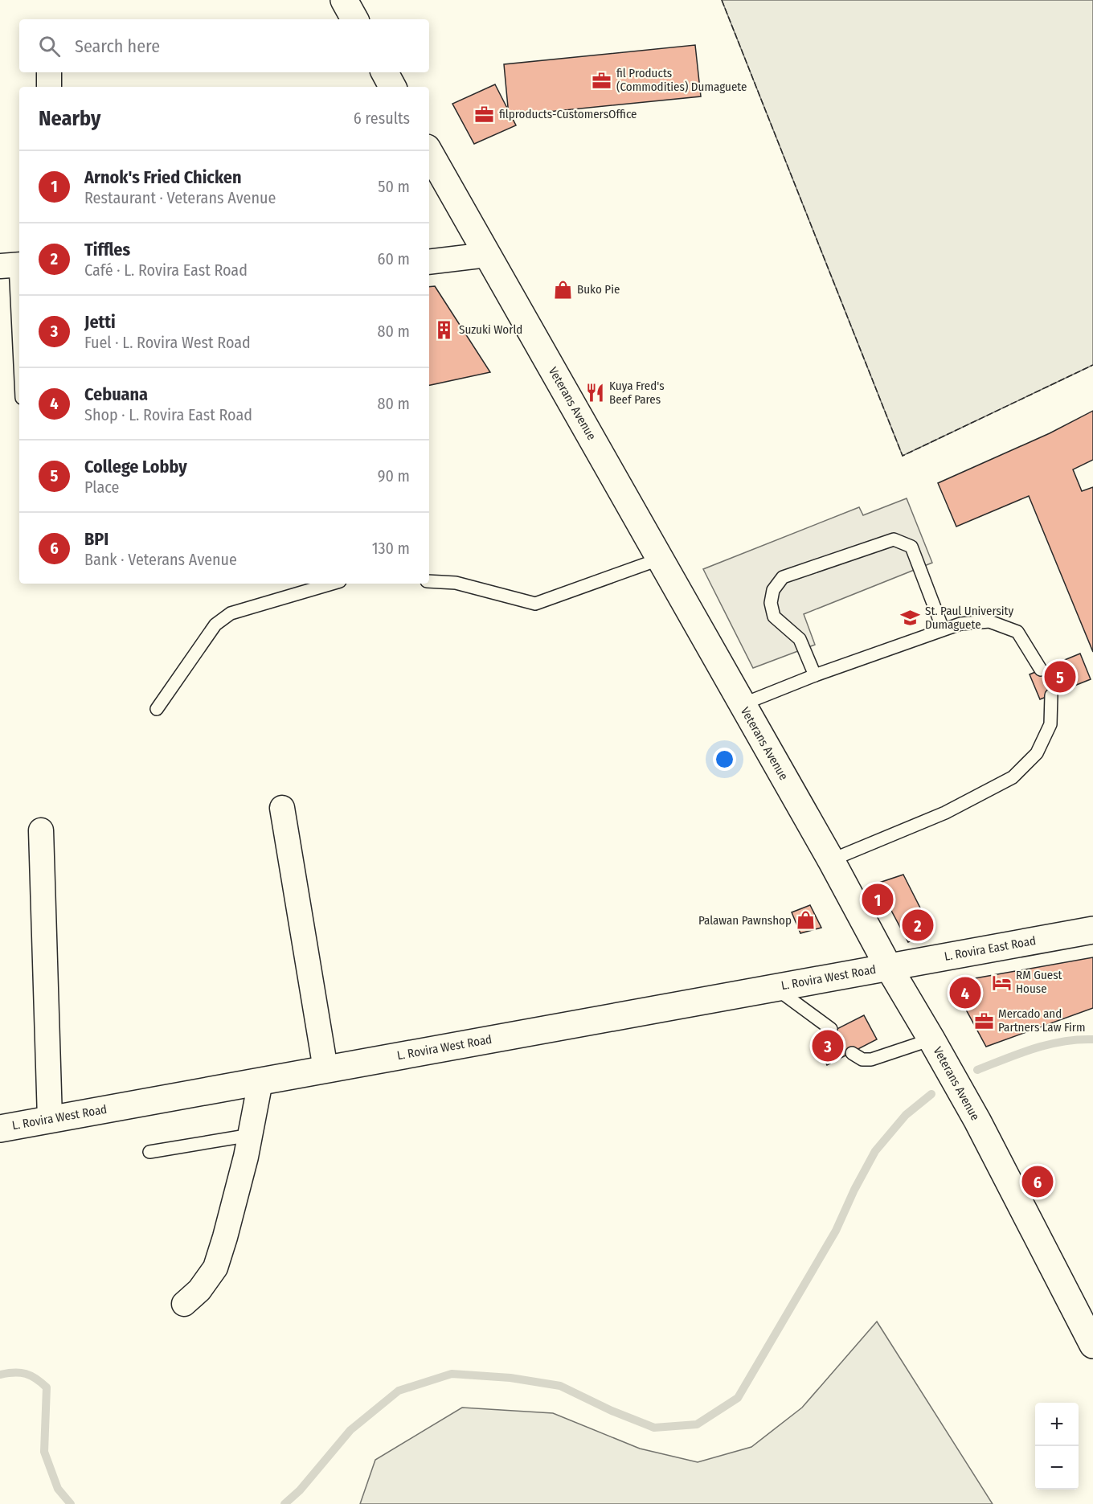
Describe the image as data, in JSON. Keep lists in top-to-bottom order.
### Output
{
  "streets": {
    "main road": ["Veterans Avenue", "L. Rovira East Road", "L. Rovira West Road"]
  },
  "crossings": [
    ["Veterans Avenue", "L. Rovira East Road"],
    ["Veterans Avenue", "L. Rovira West Road"],
    ["L. Rovira East Road", "L. Rovira West Road"]
  ],
  "places": {
    "office": ["fil Products (Commodities) Dumaguete", "filproducts-CustomersOffice", "Mercado and Partners Law Firm"],
    "shop": ["Buko Pie", "Palawan Pawnshop"],
    "building": ["Suzuki World"],
    "restaurant": ["Kuya Fred's Beef Pares"],
    "school or university": ["St. Paul University Dumaguete"],
    "hotel": ["RM Guest House"]
  },
  "page": {
    "search": "Search here",
    "heading": ["Nearby", "6 results"],
    "list": [
      {
        "mark": "1",
        "name": "Arnok's Fried Chicken",
        "note": "Restaurant · Veterans Avenue",
        "value": "50 m"
      },
      {
        "mark": "2",
        "name": "Tiffles",
        "note": "Café · L. Rovira East Road",
        "value": "60 m"
      },
      {
        "mark": "3",
        "name": "Jetti",
        "note": "Fuel · L. Rovira West Road",
        "value": "80 m"
      },
      {
        "mark": "4",
        "name": "Cebuana",
        "note": "Shop · L. Rovira East Road",
        "value": "80 m"
      },
      {
        "mark": "5",
        "name": "College Lobby",
        "note": "Place",
        "value": "90 m"
      },
      {
        "mark": "6",
        "name": "BPI",
        "note": "Bank · Veterans Avenue",
        "value": "130 m"
      }
    ],
    "pins": [
      "5",
      "1",
      "2",
      "4",
      "3",
      "6"
    ],
    "map_buttons": ["+", "−"]
  }
}
